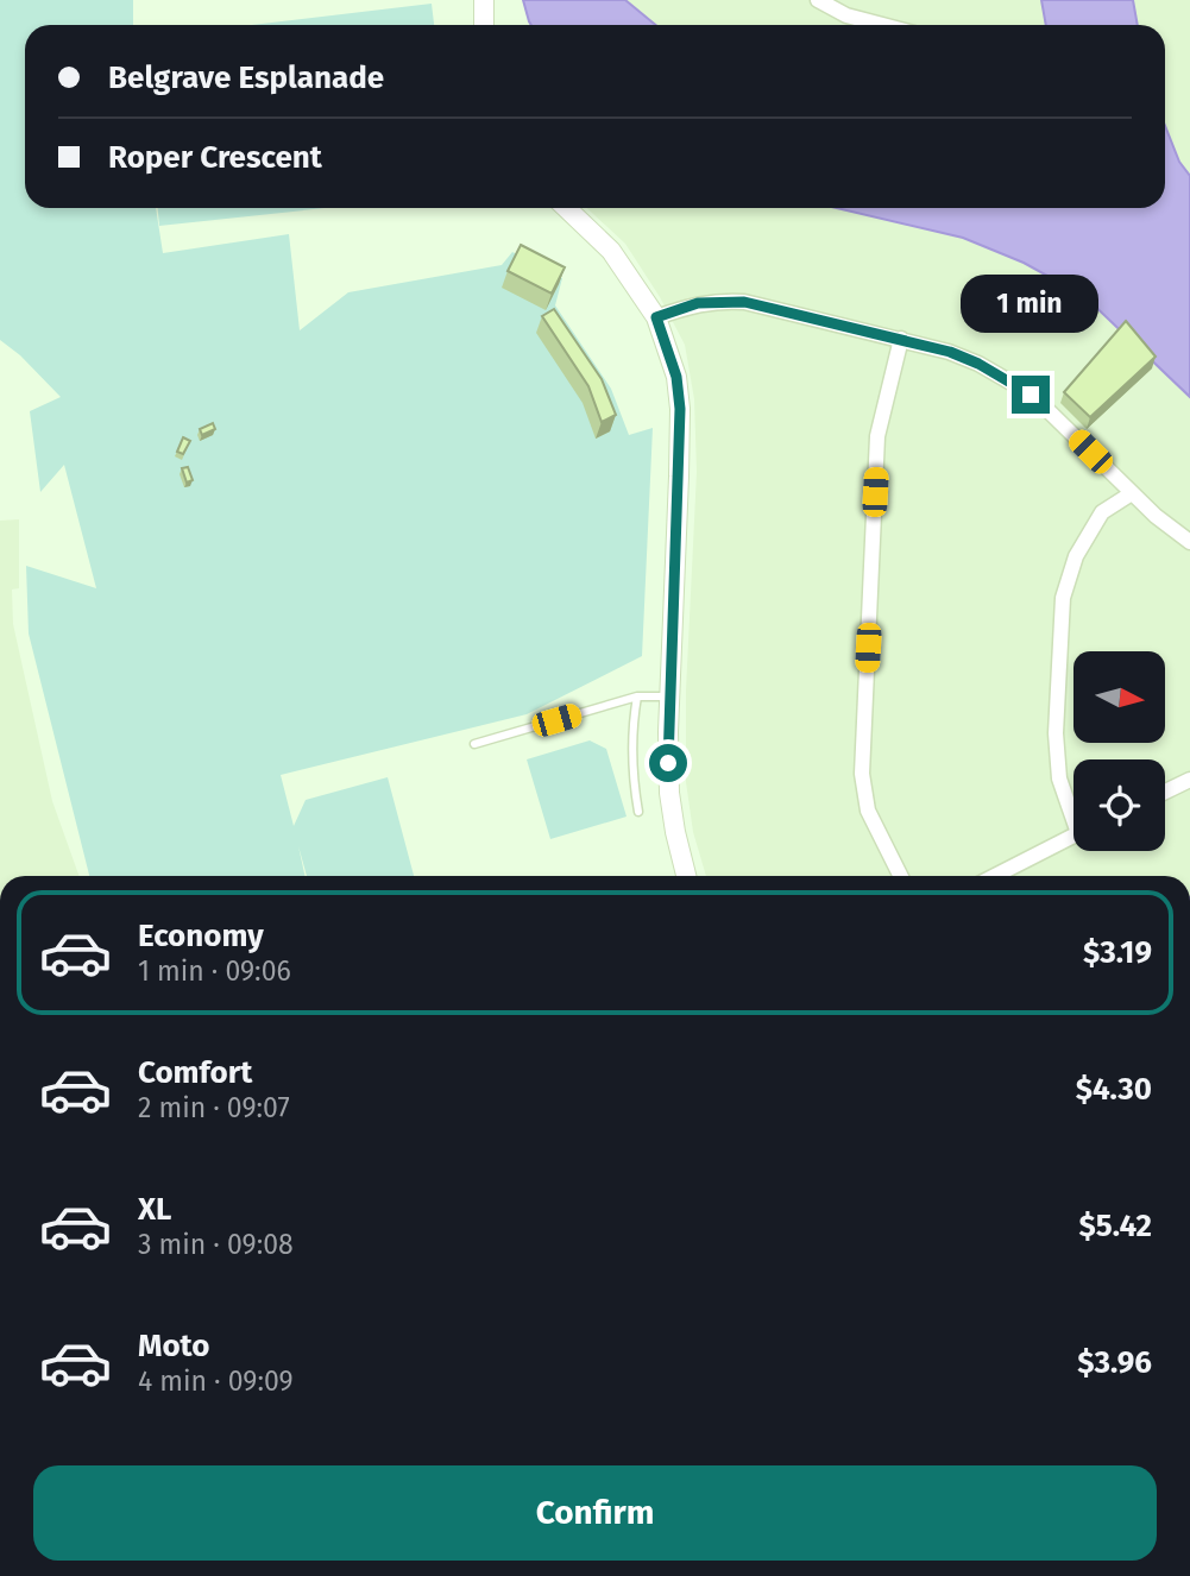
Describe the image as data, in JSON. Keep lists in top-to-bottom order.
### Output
{
  "north": "right",
  "page": {
    "banner": ["Belgrave Esplanade", "Roper Crescent"],
    "bubble": "1 min",
    "list": [
      {
        "name": "Economy",
        "note": "1 min · 09:06",
        "value": "$3.19"
      },
      {
        "name": "Comfort",
        "note": "2 min · 09:07",
        "value": "$4.30"
      },
      {
        "name": "XL",
        "note": "3 min · 09:08",
        "value": "$5.42"
      },
      {
        "name": "Moto",
        "note": "4 min · 09:09",
        "value": "$3.96"
      }
    ],
    "buttons": "Confirm"
  }
}
